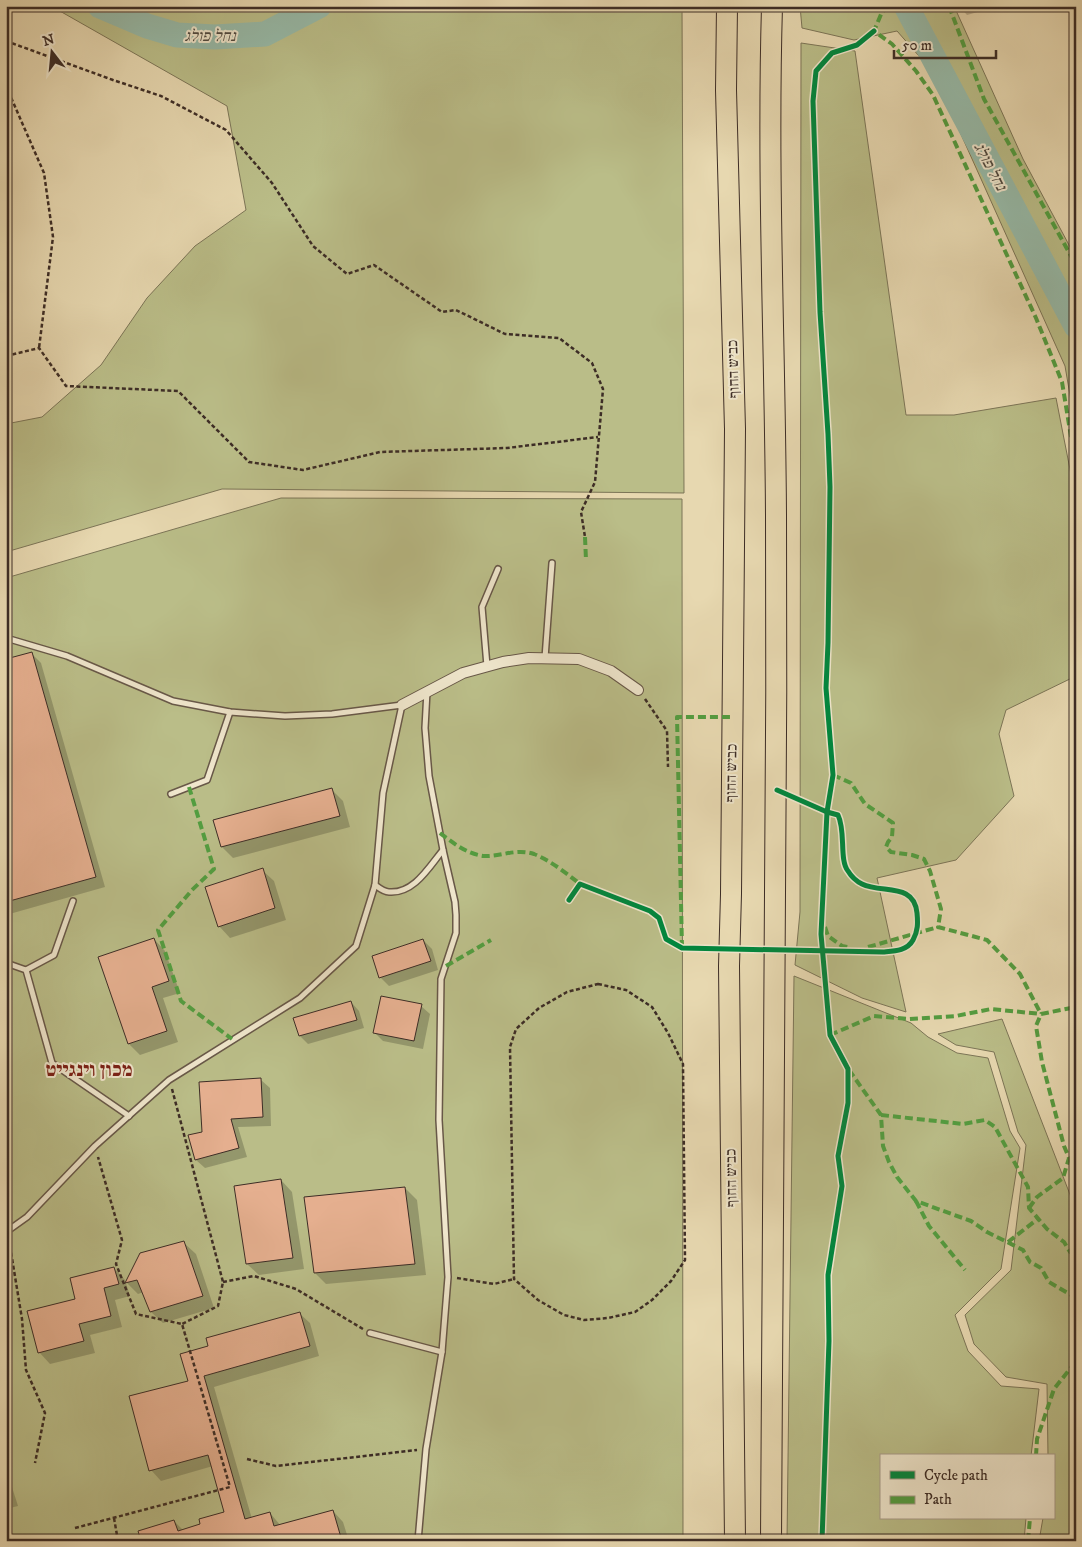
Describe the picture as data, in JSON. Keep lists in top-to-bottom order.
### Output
{
  "streets": {
    "highway": ["כביש החוף"]
  },
  "districts": ["מכון וינגייט"],
  "water": ["נחל פולג"],
  "legend": ["Cycle path", "Path"],
  "scale_bar": "50 m",
  "north": "top"
}
